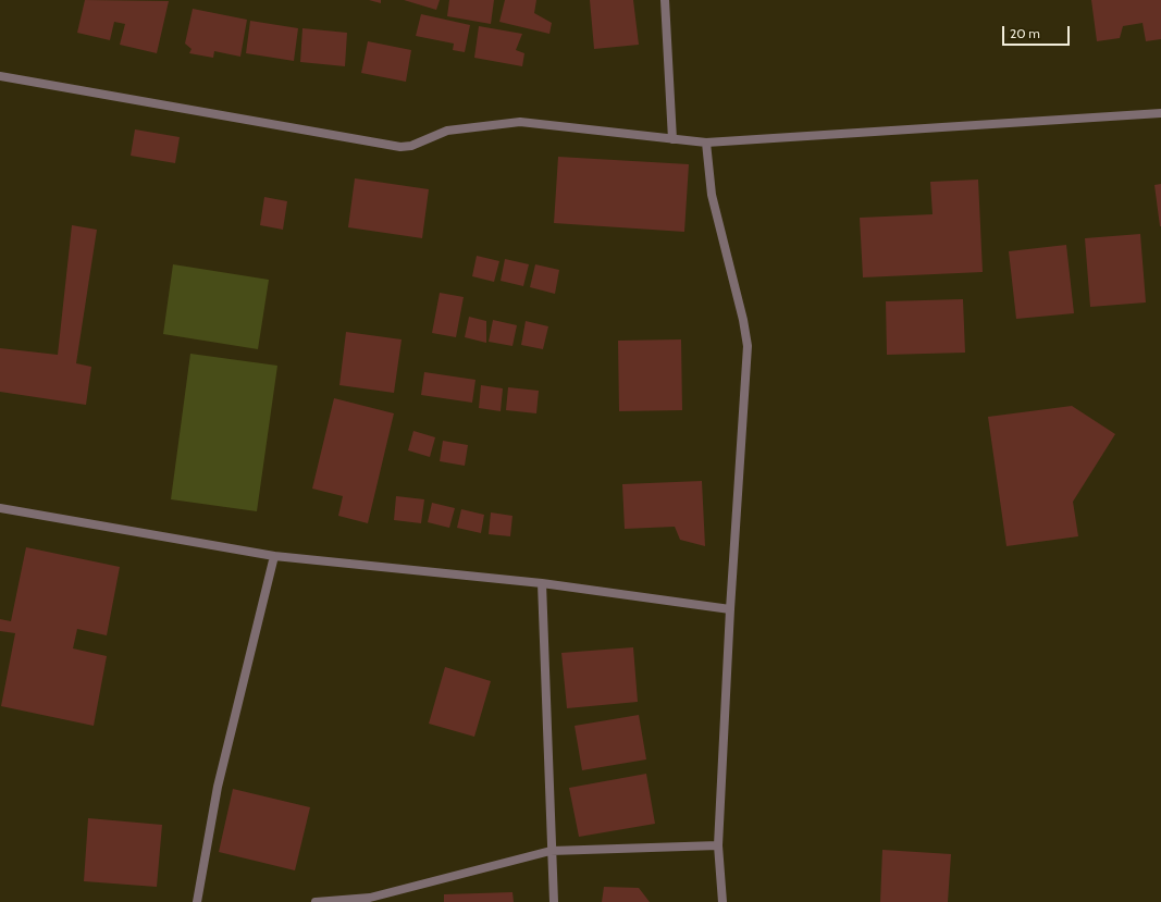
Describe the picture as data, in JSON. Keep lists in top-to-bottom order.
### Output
{
  "scale_bar": "20 m"
}
